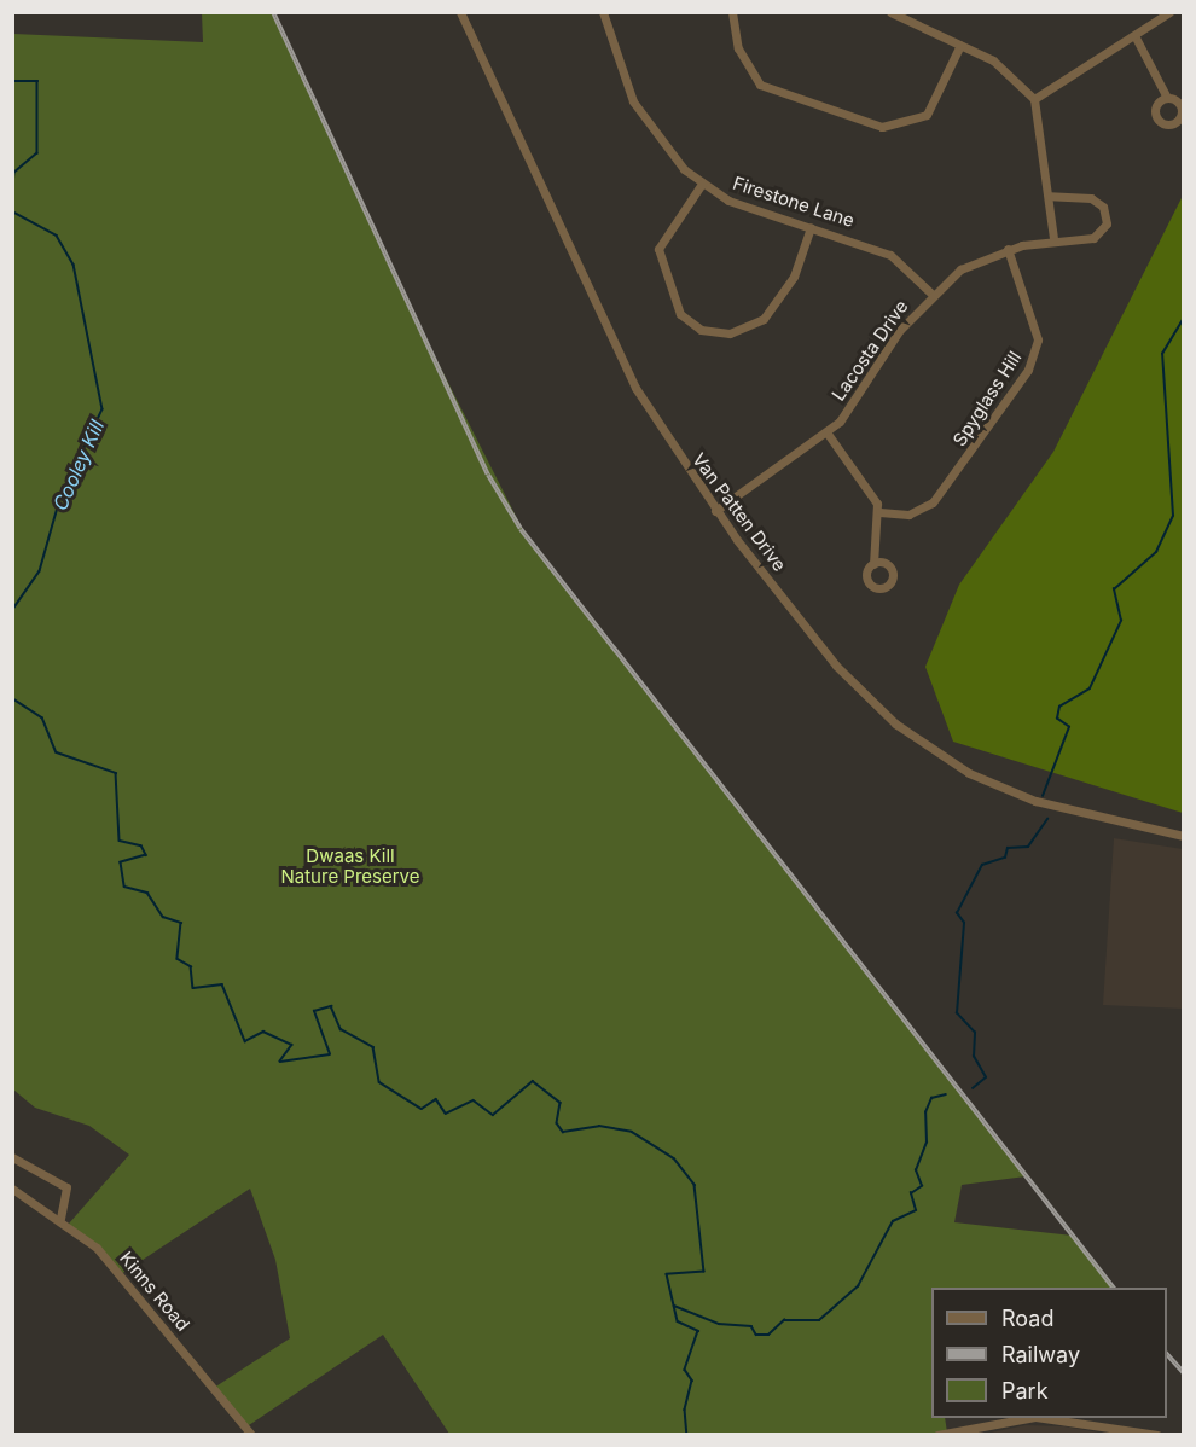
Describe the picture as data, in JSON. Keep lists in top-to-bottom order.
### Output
{
  "streets": {
    "street": [
      "Firestone Lane",
      "Lacosta Drive",
      "Spyglass Hill",
      "Van Patten Drive",
      "Kinns Road"
    ]
  },
  "crossings": [
    ["Firestone Lane", "Lacosta Drive"],
    ["Lacosta Drive", "Spyglass Hill"],
    ["Lacosta Drive", "Van Patten Drive"]
  ],
  "water": ["Cooley Kill"],
  "parks": ["Dwaas Kill Nature Preserve"],
  "legend": ["Road", "Railway", "Park"]
}
